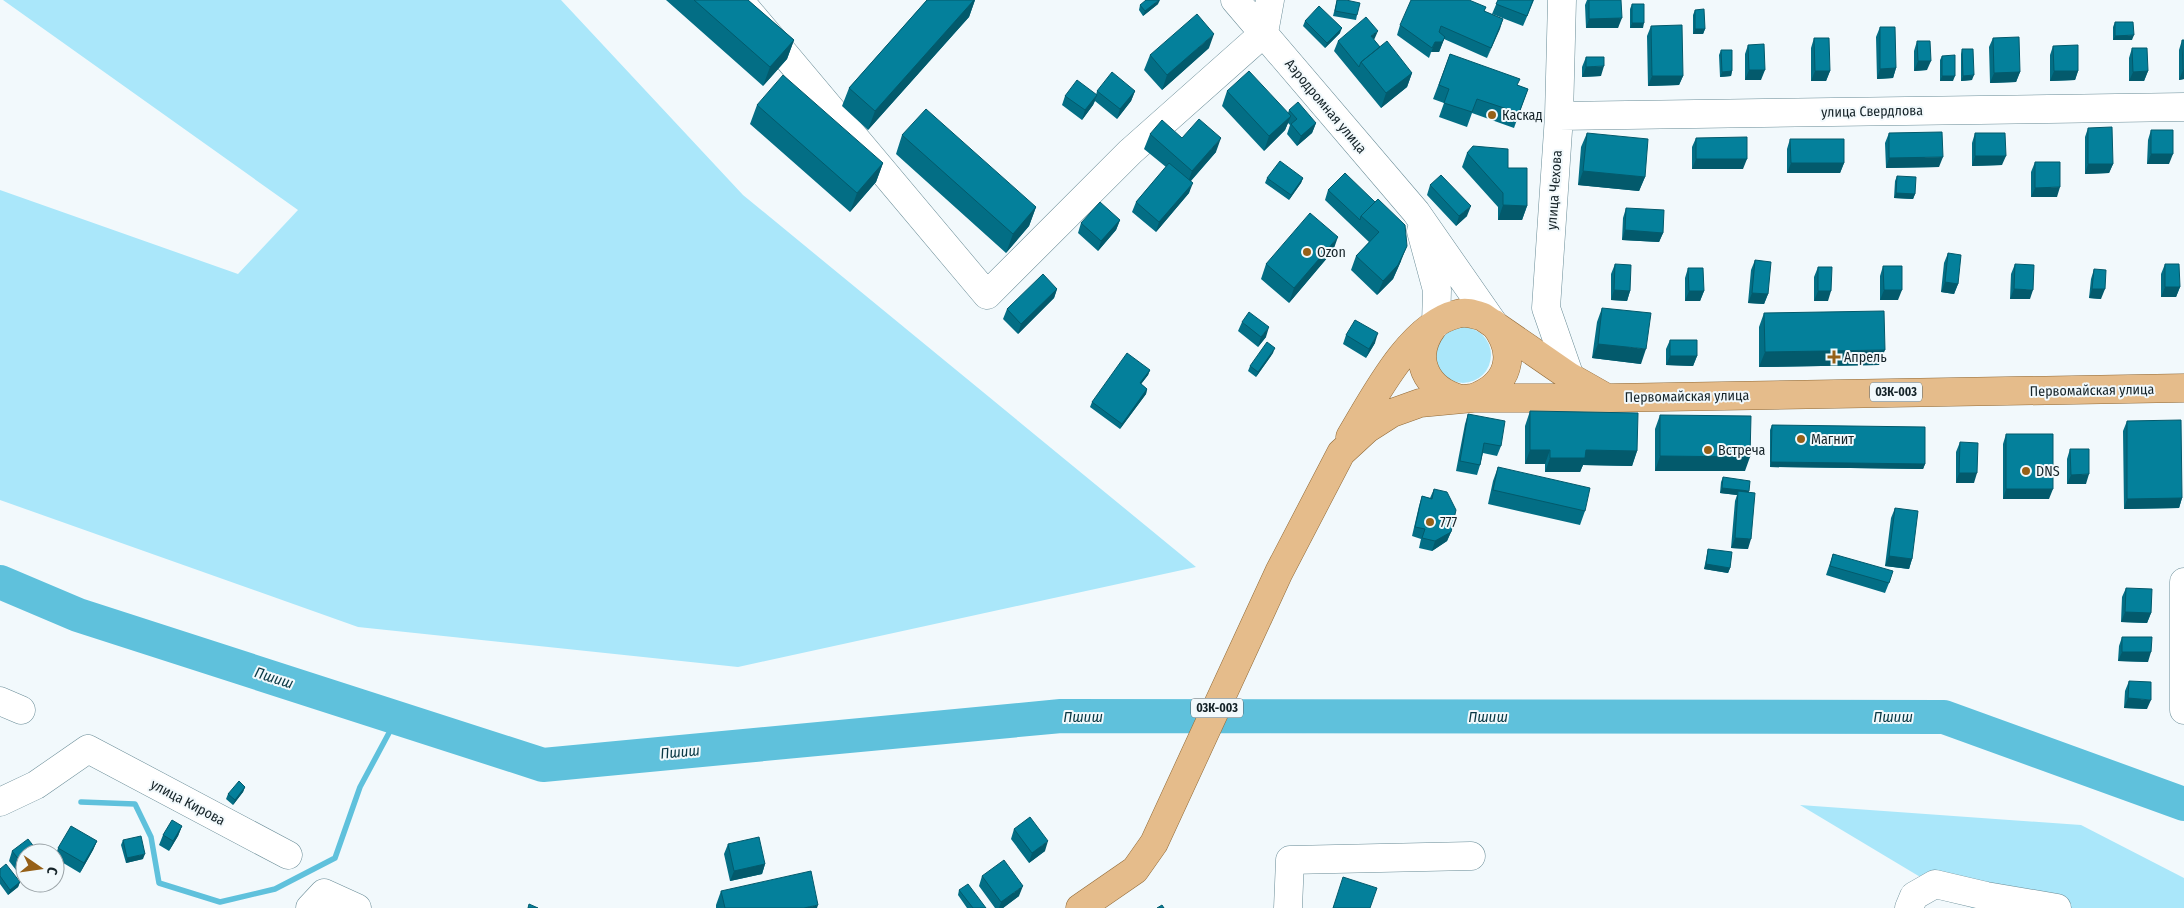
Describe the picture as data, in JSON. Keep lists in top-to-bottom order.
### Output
{
  "streets": {
    "main road": ["Первомайская улица", "03К-003"],
    "street": [
      "Аэродромная улица",
      "улица Свердлова",
      "улица Чехова",
      "улица Кирова"
    ]
  },
  "crossings": [
    ["Аэродромная улица", "Первомайская улица"],
    ["Аэродромная улица", "03К-003"],
    ["улица Свердлова", "улица Чехова"],
    ["улица Чехова", "03К-003"],
    ["Первомайская улица", "03К-003"]
  ],
  "water": ["Пшиш"],
  "places": {
    "other": [
      "Каскад",
      "Ozon",
      "Магнит",
      "Встреча",
      "DNS",
      "777"
    ],
    "health": ["Апрель"]
  },
  "north": "right"
}
